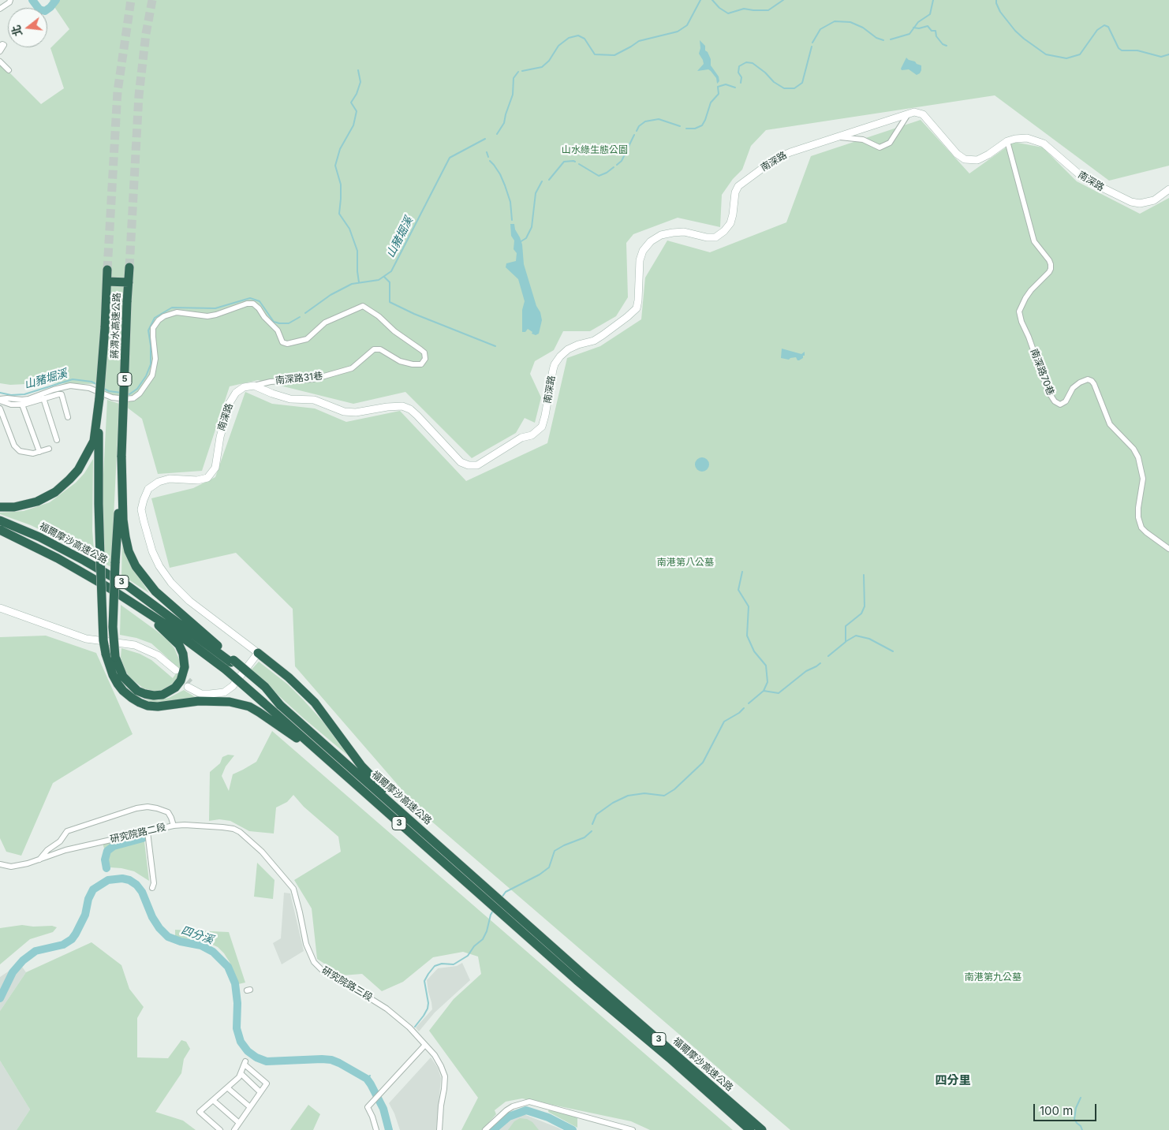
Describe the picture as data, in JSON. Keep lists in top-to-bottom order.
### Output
{
  "streets": {
    "highway": [
      "蔣渭水高速公路",
      "5",
      "福爾摩沙高速公路",
      "3"
    ],
    "main road": ["南深路"],
    "street": [
      "南深路70巷",
      "南深路31巷",
      "研究院路二段",
      "研究院路三段"
    ]
  },
  "crossings": [
    ["南深路", "南深路70巷"],
    ["南深路", "南深路31巷"],
    ["研究院路二段", "研究院路三段"]
  ],
  "districts": ["四分里"],
  "water": ["山豬堀溪", "四分溪"],
  "parks": ["山水綠生態公園", "南港第八公墓", "南港第九公墓"],
  "scale_bar": "100 m",
  "north": "left"
}
